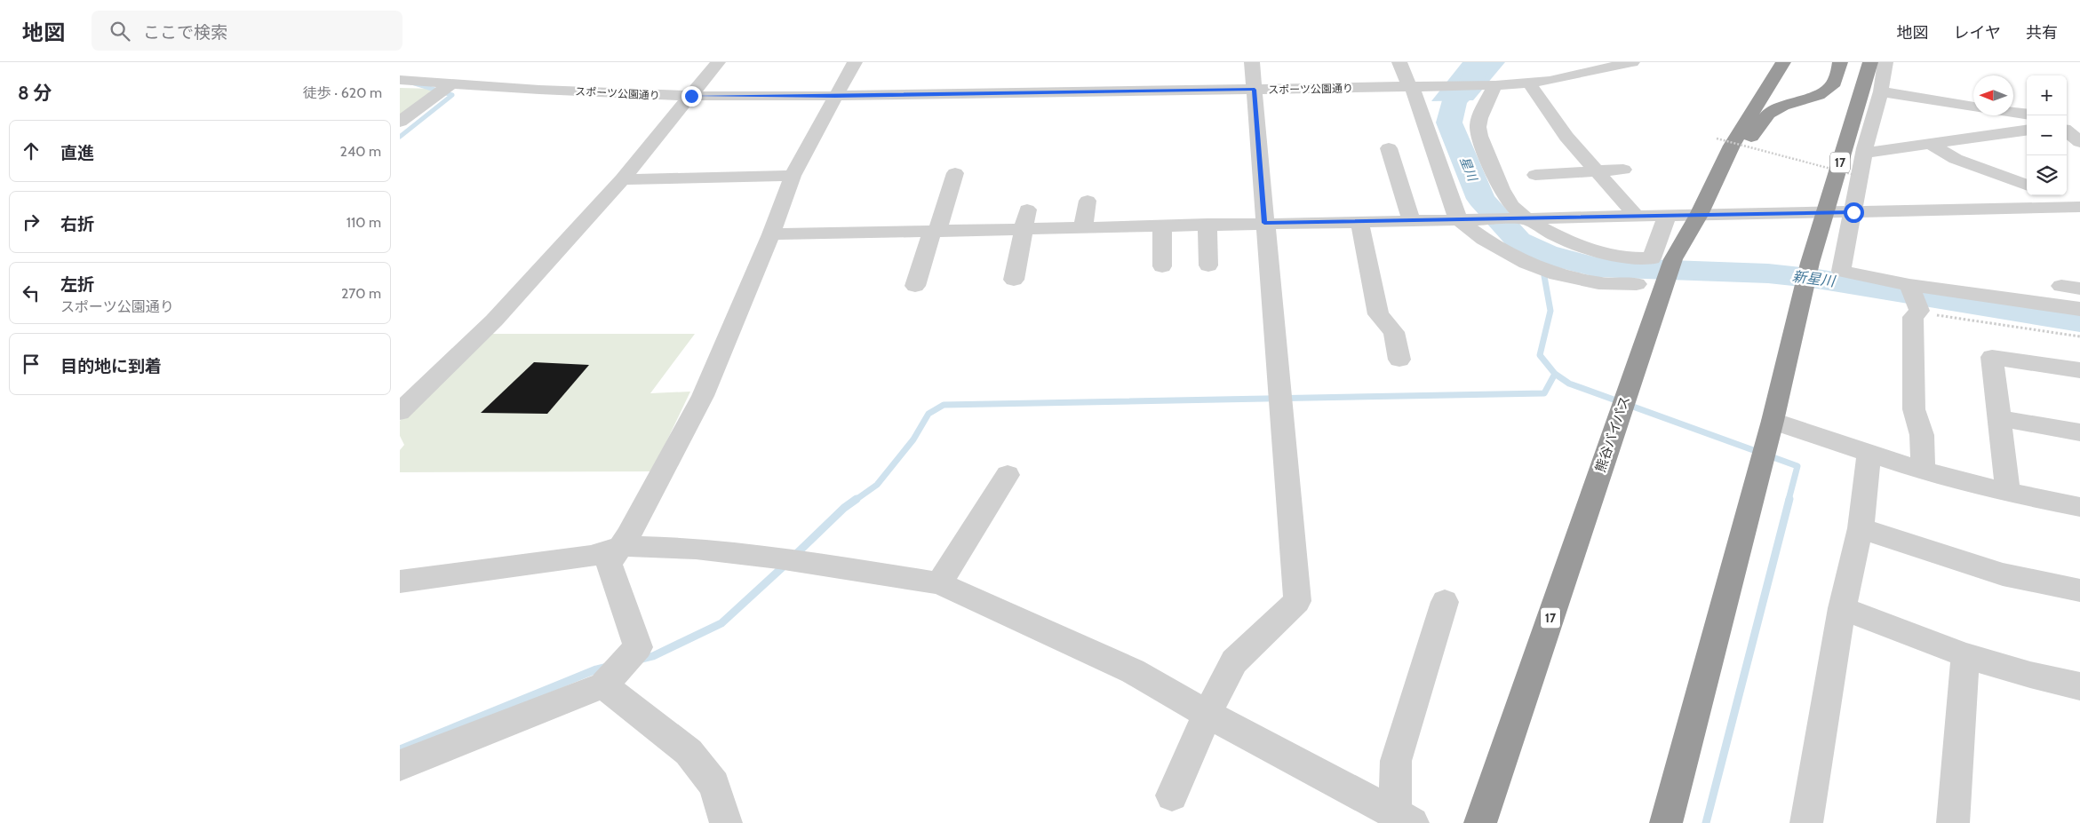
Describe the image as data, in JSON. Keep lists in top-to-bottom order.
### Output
{
  "streets": {
    "highway": ["17", "熊谷バイパス"],
    "street": ["スポーツ公園通り"]
  },
  "water": ["星川", "新星川"],
  "north": "left",
  "page": {
    "header": "地図",
    "search": "ここで検索",
    "nav": ["地図", "レイヤ", "共有"],
    "heading": ["8 分", "徒歩 · 620 m"],
    "map_buttons": ["+", "−"],
    "list": [
      ["直進", "240 m"],
      ["右折", "110 m"],
      ["左折", "スポーツ公園通り", "270 m"],
      "目的地に到着"
    ]
  }
}
